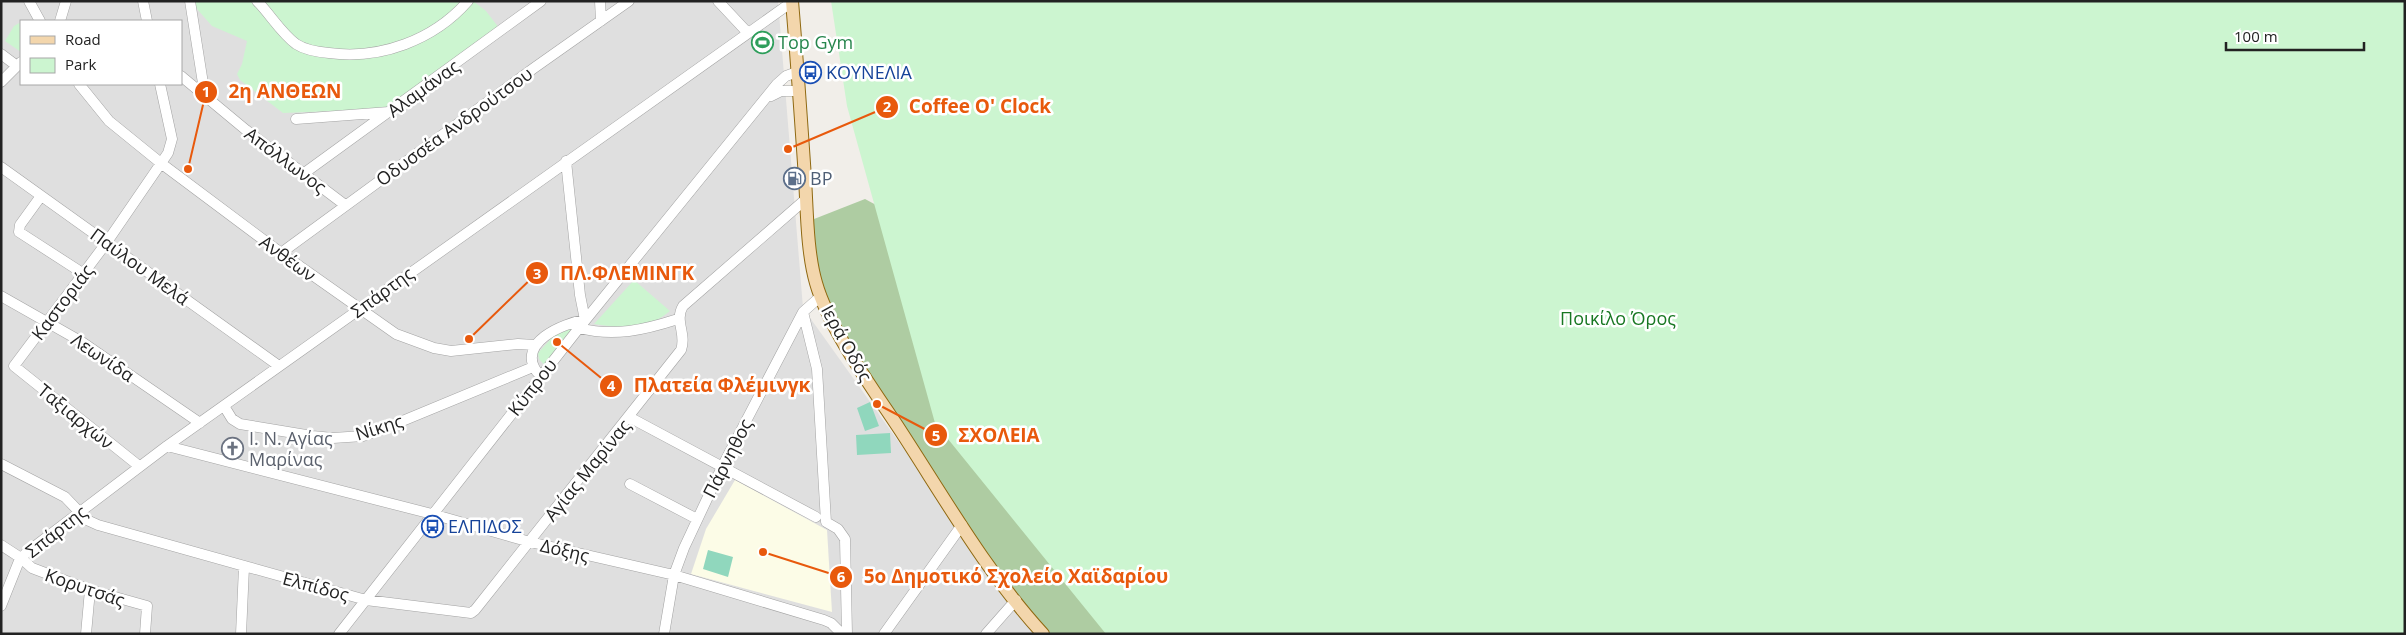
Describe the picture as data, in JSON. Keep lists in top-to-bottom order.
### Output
{
  "streets": {
    "main road": ["Ιερά Οδός"],
    "street": [
      "Αλαμάνας",
      "Οδυσσέα Ανδρούτσου",
      "Απόλλωνος",
      "Ανθέων",
      "Παύλου Μελά",
      "Σπάρτης",
      "Καστοριάς",
      "Λεωνίδα",
      "Κύπρου",
      "Ταξιαρχών",
      "Νίκης",
      "Πάρνηθος",
      "Αγίας Μαρίνας",
      "Δόξης",
      "Ελπίδος",
      "Κορυτσάς"
    ]
  },
  "crossings": [
    ["Αλαμάνας", "Απόλλωνος"],
    ["Οδυσσέα Ανδρούτσου", "Απόλλωνος"],
    ["Οδυσσέα Ανδρούτσου", "Ανθέων"],
    ["Ανθέων", "Σπάρτης"],
    ["Ανθέων", "Καστοριάς"],
    ["Παύλου Μελά", "Σπάρτης"],
    ["Παύλου Μελά", "Καστοριάς"],
    ["Σπάρτης", "Ιερά Οδός"],
    ["Σπάρτης", "Λεωνίδα"],
    ["Σπάρτης", "Ταξιαρχών"],
    ["Σπάρτης", "Νίκης"],
    ["Σπάρτης", "Δόξης"],
    ["Σπάρτης", "Ελπίδος"],
    ["Σπάρτης", "Κορυτσάς"],
    ["Καστοριάς", "Λεωνίδα"],
    ["Καστοριάς", "Ταξιαρχών"],
    ["Ιερά Οδός", "Κύπρου"],
    ["Ιερά Οδός", "Πάρνηθος"],
    ["Κύπρου", "Δόξης"],
    ["Κύπρου", "Ελπίδος"],
    ["Πάρνηθος", "Δόξης"],
    ["Αγίας Μαρίνας", "Δόξης"],
    ["Αγίας Μαρίνας", "Ελπίδος"],
    ["Δόξης", "Ελπίδος"]
  ],
  "parks": ["Ποικίλο Όρος"],
  "places": {
    "sports": ["Top Gym"],
    "bus stop": ["ΚΟΥΝΕΛΙΑ", "ΕΛΠΙΔΟΣ"],
    "other": [
      "Coffee O' Clock",
      "2η ΑΝΘΕΩΝ",
      "ΠΛ.ΦΛΕΜΙΝΓΚ",
      "Πλατεία Φλέμινγκ",
      "ΣΧΟΛΕΙΑ",
      "5ο Δημοτικό Σχολείο Χαϊδαρίου"
    ],
    "fuel station": ["BP"],
    "church": ["Ι. Ν. Αγίας Μαρίνας"]
  },
  "legend": ["Road", "Park"],
  "scale_bar": "100 m"
}
